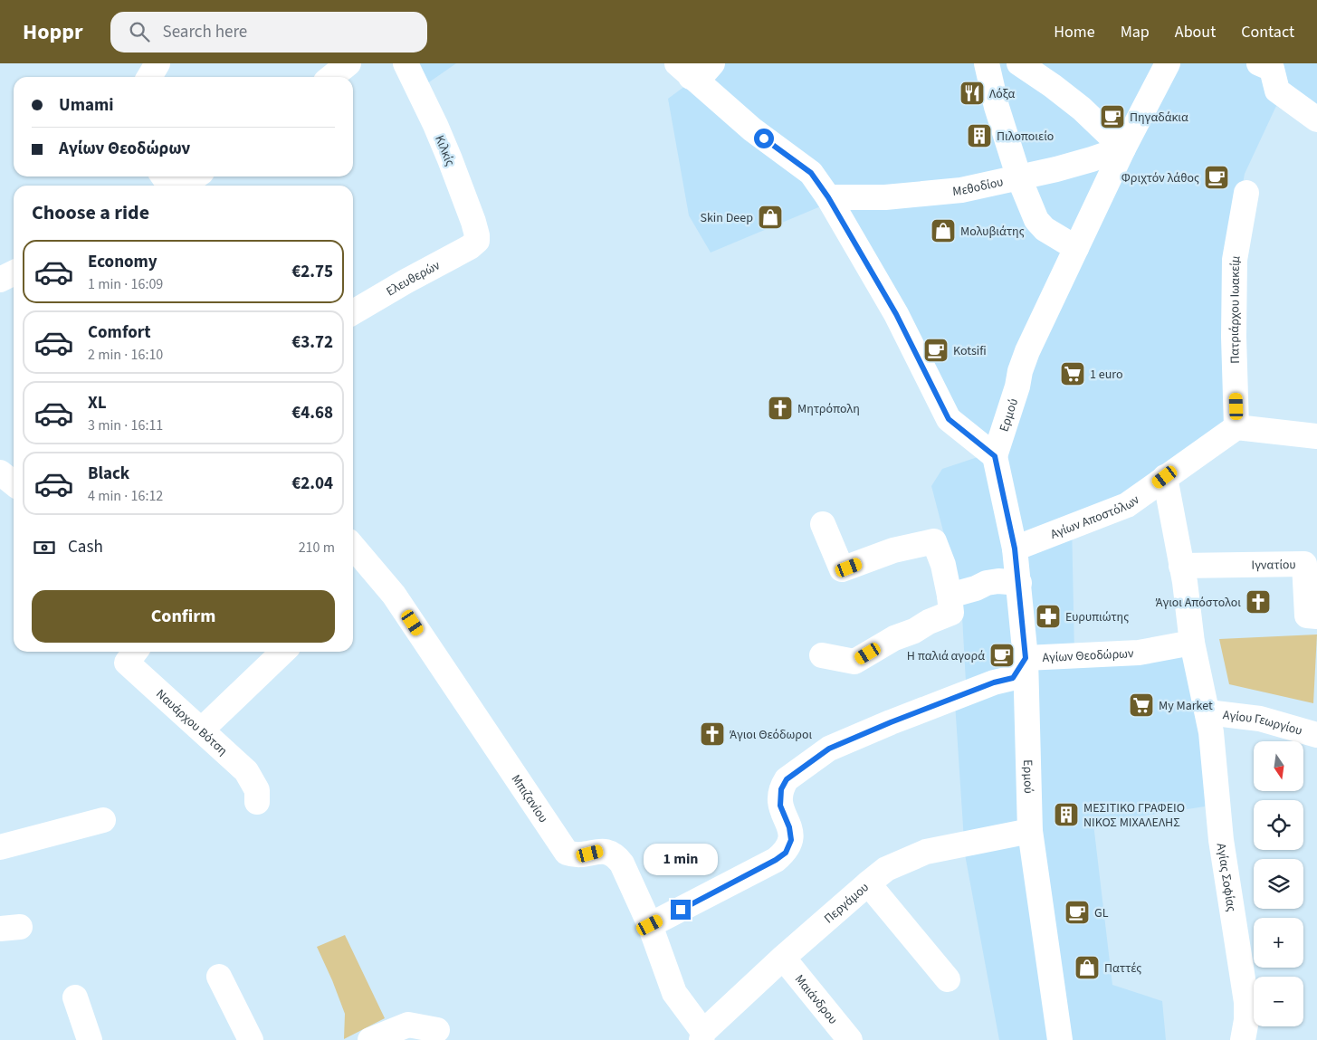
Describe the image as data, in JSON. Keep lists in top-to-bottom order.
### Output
{
  "streets": {
    "street": [
      "Κιλκίς",
      "Μεθοδίου",
      "Ελευθερών",
      "Πατριάρχου Ιωακείμ",
      "Ερμού",
      "Αγίων Αποστόλων",
      "Ιγνατίου",
      "Αγίων Θεοδώρων",
      "Ναυάρχου Βότση",
      "Αγίου Γεωργίου",
      "Μπιζανίου",
      "Αγίας Σοφίας",
      "Περγάμου",
      "Μαιάνδρου"
    ]
  },
  "crossings": [
    ["Κιλκίς", "Ελευθερών"],
    ["Μεθοδίου", "Ερμού"],
    ["Πατριάρχου Ιωακείμ", "Αγίων Αποστόλων"],
    ["Ερμού", "Αγίων Αποστόλων"],
    ["Ερμού", "Αγίων Θεοδώρων"],
    ["Ερμού", "Περγάμου"],
    ["Αγίων Θεοδώρων", "Μπιζανίου"],
    ["Αγίου Γεωργίου", "Αγίας Σοφίας"],
    ["Μπιζανίου", "Περγάμου"],
    ["Περγάμου", "Μαιάνδρου"]
  ],
  "places": {
    "restaurant": ["Λόξα"],
    "cafe": [
      "Πηγαδάκια",
      "Φριχτόν λάθος",
      "Kotsifi",
      "Η παλιά αγορά",
      "GL"
    ],
    "building": ["Πιλοποιείο", "ΜΕΣΙΤΙΚΟ ΓΡΑΦΕΙΟ ΝΙΚΟΣ ΜΙΧΑΛΕΛΗΣ"],
    "shop": ["Skin Deep", "Μολυβιάτης", "Παττές"],
    "supermarket": ["1 euro", "My Market"],
    "church": ["Μητρόπολη", "Άγιοι Απόστολοι", "Άγιοι Θεόδωροι"],
    "pharmacy": ["Ευρυπιώτης"]
  },
  "north": "bottom",
  "page": {
    "header": "Hoppr",
    "search": "Search here",
    "nav": [
      "Home",
      "Map",
      "About",
      "Contact"
    ],
    "banner": ["Umami", "Αγίων Θεοδώρων"],
    "heading": "Choose a ride",
    "list": [
      {
        "name": "Economy",
        "note": "1 min · 16:09",
        "value": "€2.75"
      },
      {
        "name": "Comfort",
        "note": "2 min · 16:10",
        "value": "€3.72"
      },
      {
        "name": "XL",
        "note": "3 min · 16:11",
        "value": "€4.68"
      },
      {
        "name": "Black",
        "note": "4 min · 16:12",
        "value": "€2.04"
      }
    ],
    "pay": ["Cash", "210 m"],
    "buttons": "Confirm",
    "map_buttons": ["+", "−"],
    "bubble": "1 min"
  }
}
